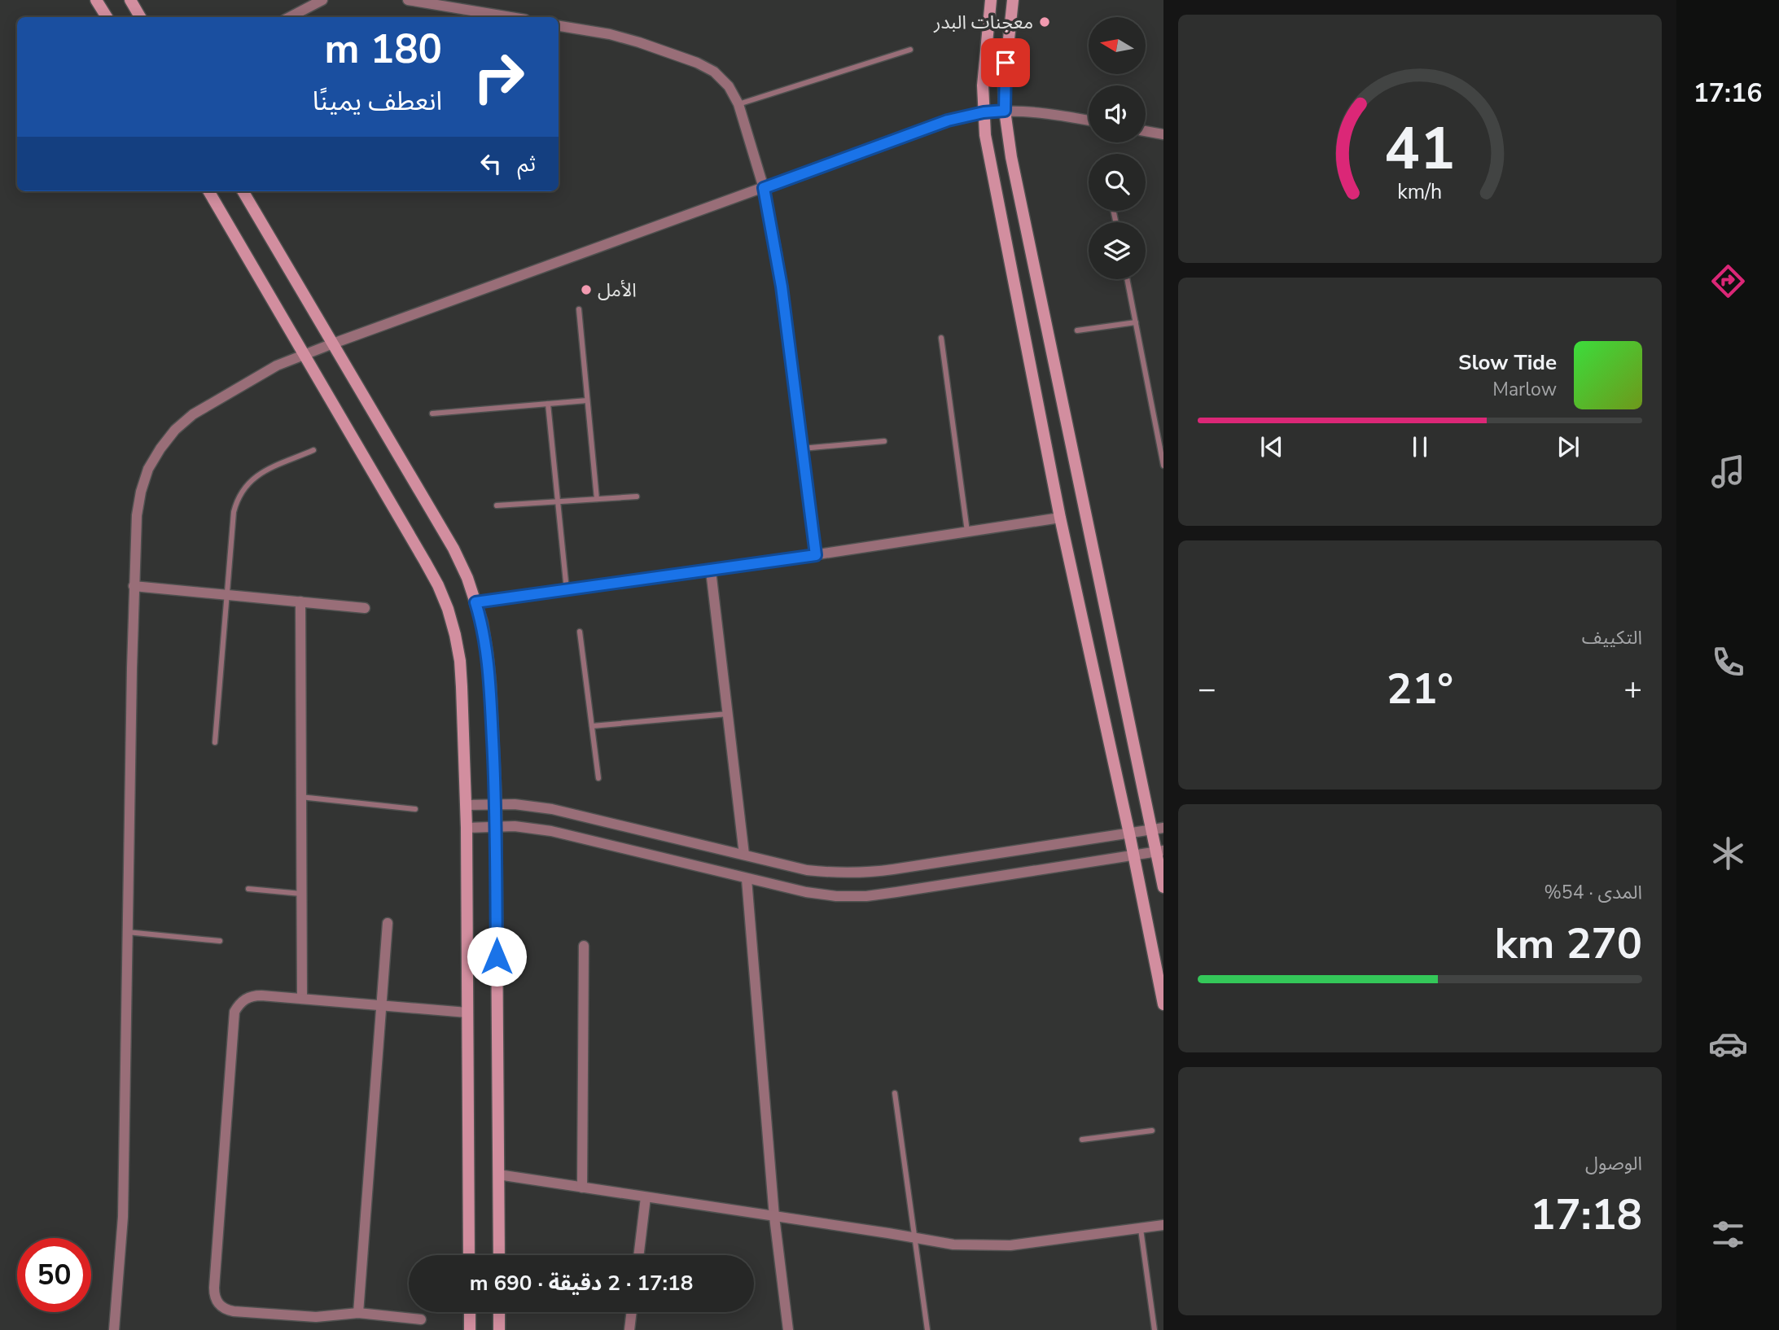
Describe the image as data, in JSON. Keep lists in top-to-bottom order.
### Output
{
  "places": ["معجنات البدر", "الأمل"],
  "north": "left",
  "page": {
    "tabs": "17:16",
    "turn": ["180 m", "انعطف يمينًا"],
    "then": "ثم",
    "song": ["Slow Tide", "Marlow"],
    "tile": [
      "التكييف",
      ["المدى · 54%", "270 km"],
      ["الوصول", "17:18"]
    ],
    "heat": ["−", "21°", "+"],
    "limit": "50",
    "trip": "17:18 · 2 دقيقة · 690 m",
    "gauge": ["41", "km/h"]
  }
}
